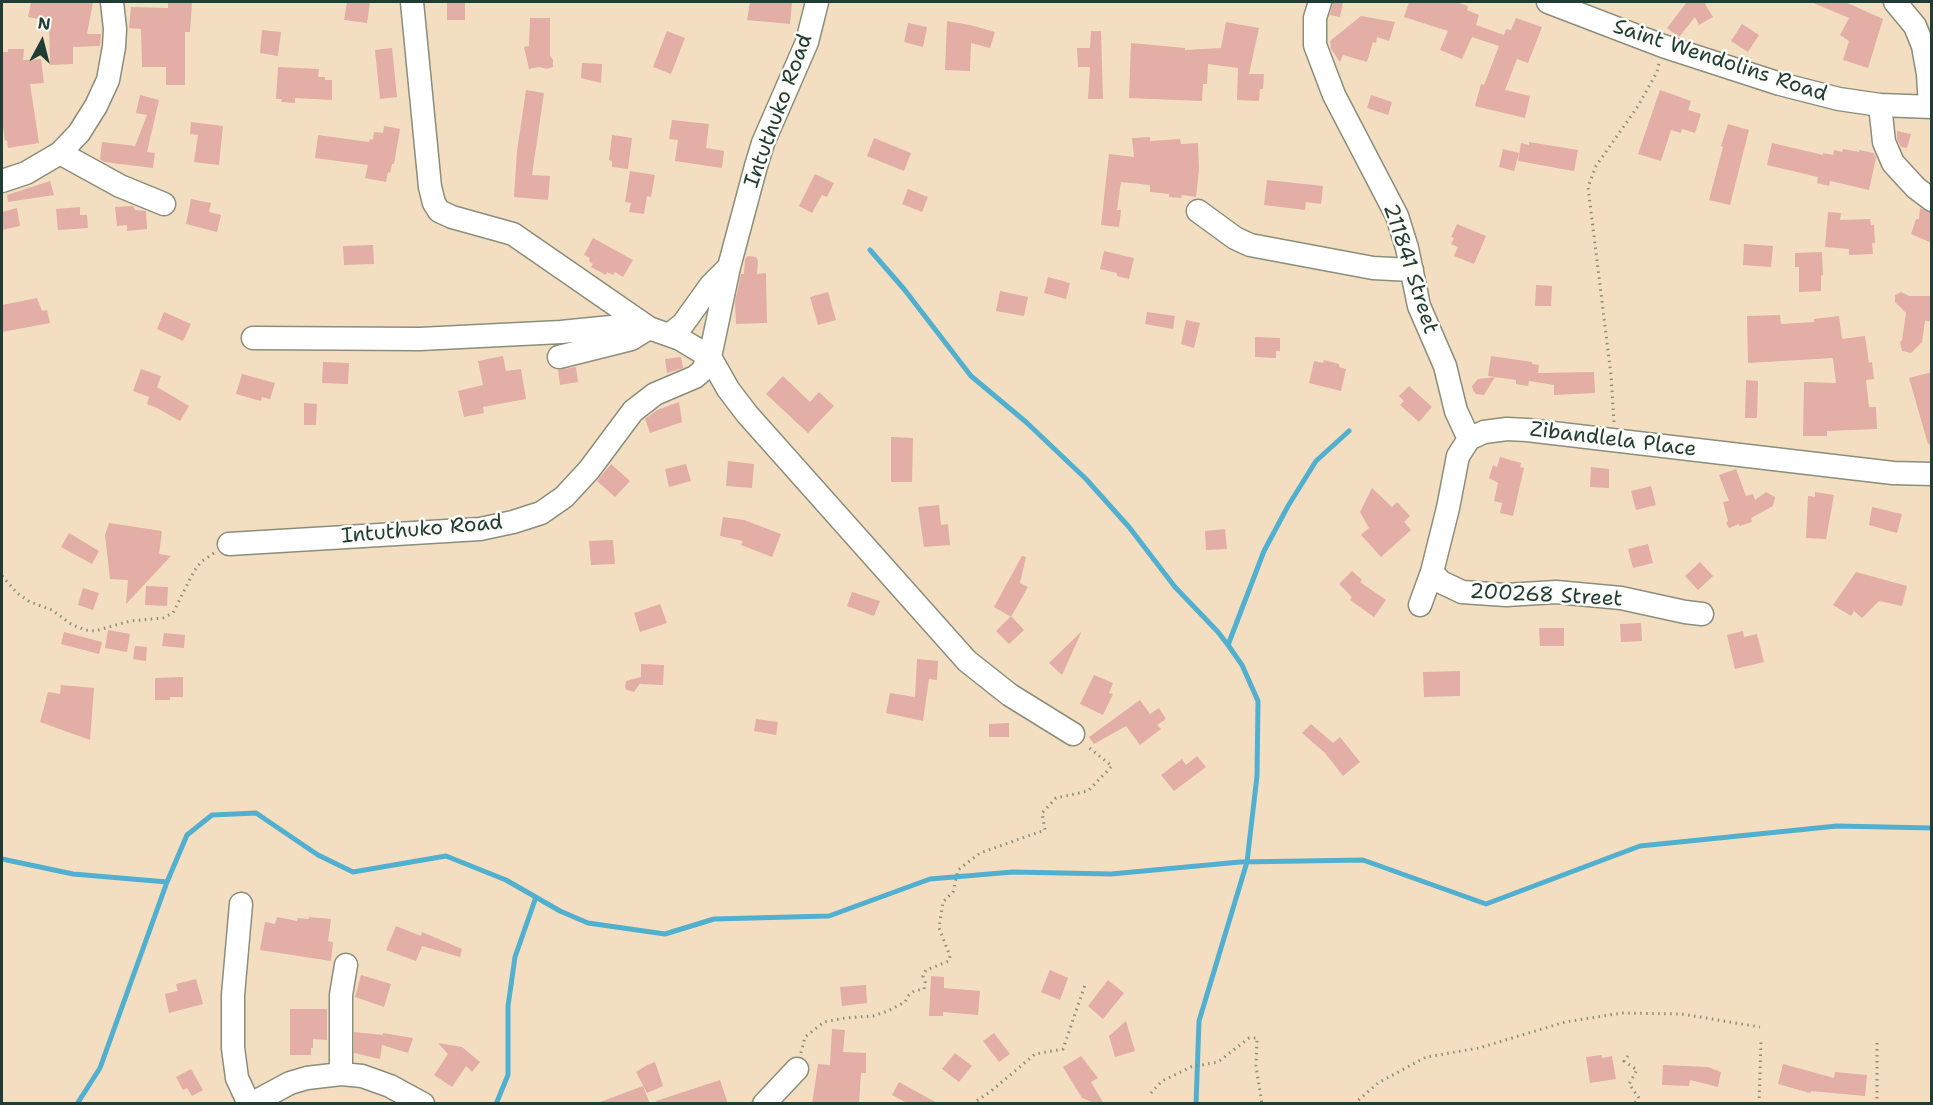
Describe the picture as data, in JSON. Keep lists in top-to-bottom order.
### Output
{
  "streets": {
    "street": [
      "Saint Wendolins Road",
      "Intuthuko Road",
      "211841 Street",
      "Zibandlela Place",
      "200268 Street"
    ]
  },
  "crossings": [
    ["211841 Street", "Zibandlela Place"]
  ],
  "north": "top"
}
